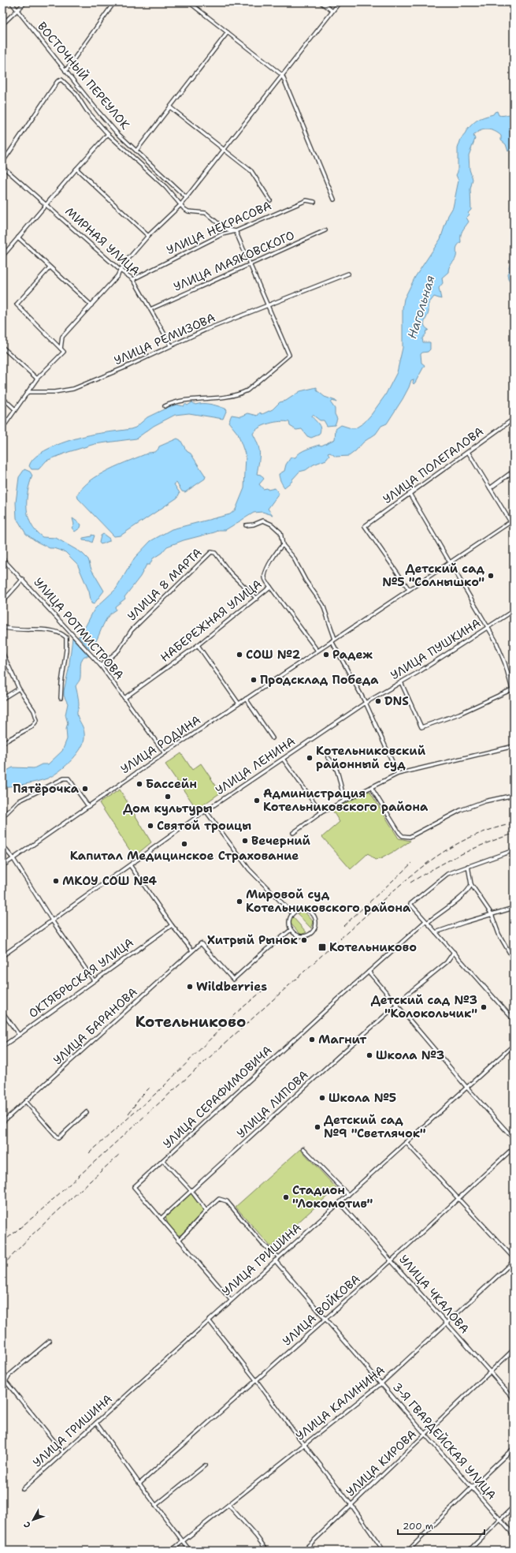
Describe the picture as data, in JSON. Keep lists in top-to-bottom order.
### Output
{
  "streets": {
    "street": [
      "ВОСТОЧНЫЙ ПЕРЕУЛОК",
      "УЛИЦА НЕКРАСОВА",
      "МИРНАЯ УЛИЦА",
      "УЛИЦА МАЯКОВСКОГО",
      "УЛИЦА РЕМИЗОВА",
      "УЛИЦА ПОЛЕГАЛОВА",
      "УЛИЦА 8 МАРТА",
      "НАБЕРЕЖНАЯ УЛИЦА",
      "УЛИЦА РОТМИСТРОВА",
      "УЛИЦА ПУШКИНА",
      "УЛИЦА РОДИНА",
      "УЛИЦА ЛЕНИНА",
      "ОКТЯБРЬСКАЯ УЛИЦА",
      "УЛИЦА БАРАНОВА",
      "УЛИЦА СЕРАФИМОВИЧА",
      "УЛИЦА ЛИПОВА",
      "УЛИЦА ГРИШИНА",
      "УЛИЦА ЧКАЛОВА",
      "УЛИЦА ВОЙКОВА",
      "УЛИЦА КАЛИНИНА",
      "3-Я ГВАРДЕЙСКАЯ УЛИЦА",
      "УЛИЦА КИРОВА"
    ]
  },
  "crossings": [
    ["ВОСТОЧНЫЙ ПЕРЕУЛОК", "УЛИЦА НЕКРАСОВА"],
    ["УЛИЦА НЕКРАСОВА", "МИРНАЯ УЛИЦА"],
    ["МИРНАЯ УЛИЦА", "УЛИЦА МАЯКОВСКОГО"],
    ["МИРНАЯ УЛИЦА", "УЛИЦА РЕМИЗОВА"],
    ["УЛИЦА ПОЛЕГАЛОВА", "УЛИЦА РОДИНА"],
    ["УЛИЦА 8 МАРТА", "НАБЕРЕЖНАЯ УЛИЦА"],
    ["УЛИЦА 8 МАРТА", "УЛИЦА РОТМИСТРОВА"],
    ["НАБЕРЕЖНАЯ УЛИЦА", "УЛИЦА РОТМИСТРОВА"],
    ["УЛИЦА РОТМИСТРОВА", "УЛИЦА РОДИНА"],
    ["УЛИЦА ПУШКИНА", "УЛИЦА ЛЕНИНА"],
    ["УЛИЦА СЕРАФИМОВИЧА", "УЛИЦА ЛИПОВА"],
    ["УЛИЦА СЕРАФИМОВИЧА", "УЛИЦА ГРИШИНА"],
    ["УЛИЦА ГРИШИНА", "УЛИЦА ЧКАЛОВА"],
    ["УЛИЦА ГРИШИНА", "3-Я ГВАРДЕЙСКАЯ УЛИЦА"],
    ["УЛИЦА ЧКАЛОВА", "УЛИЦА ВОЙКОВА"],
    ["УЛИЦА ЧКАЛОВА", "УЛИЦА КАЛИНИНА"],
    ["УЛИЦА ЧКАЛОВА", "УЛИЦА КИРОВА"],
    ["УЛИЦА ВОЙКОВА", "3-Я ГВАРДЕЙСКАЯ УЛИЦА"],
    ["УЛИЦА КАЛИНИНА", "3-Я ГВАРДЕЙСКАЯ УЛИЦА"],
    ["3-Я ГВАРДЕЙСКАЯ УЛИЦА", "УЛИЦА КИРОВА"]
  ],
  "districts": ["Котельниково"],
  "water": ["Нагольная"],
  "places": {
    "other": [
      "Детский сад №5 \"Солнышко\"",
      "СОШ №2",
      "Радеж",
      "Продсклад Победа",
      "DNS",
      "Котельниковский районный суд",
      "Бассейн",
      "Пятёрочка",
      "Дом культуры",
      "Администрация Котельниковского района",
      "Святой троицы",
      "Вечерний",
      "Капитал Медицинское Страхование",
      "МКОУ СОШ №4",
      "Мировой суд Котельниковского района",
      "Хитрый Рынок",
      "Wildberries",
      "Детский сад №3 \"Колокольчик\"",
      "Магнит",
      "Школа №3",
      "Школа №5",
      "Детский сад №9 \"Светлячок\"",
      "Стадион \"Локомотив\""
    ],
    "transit": ["Котельниково"]
  },
  "scale_bar": "200 m",
  "north": "bottom left"
}
